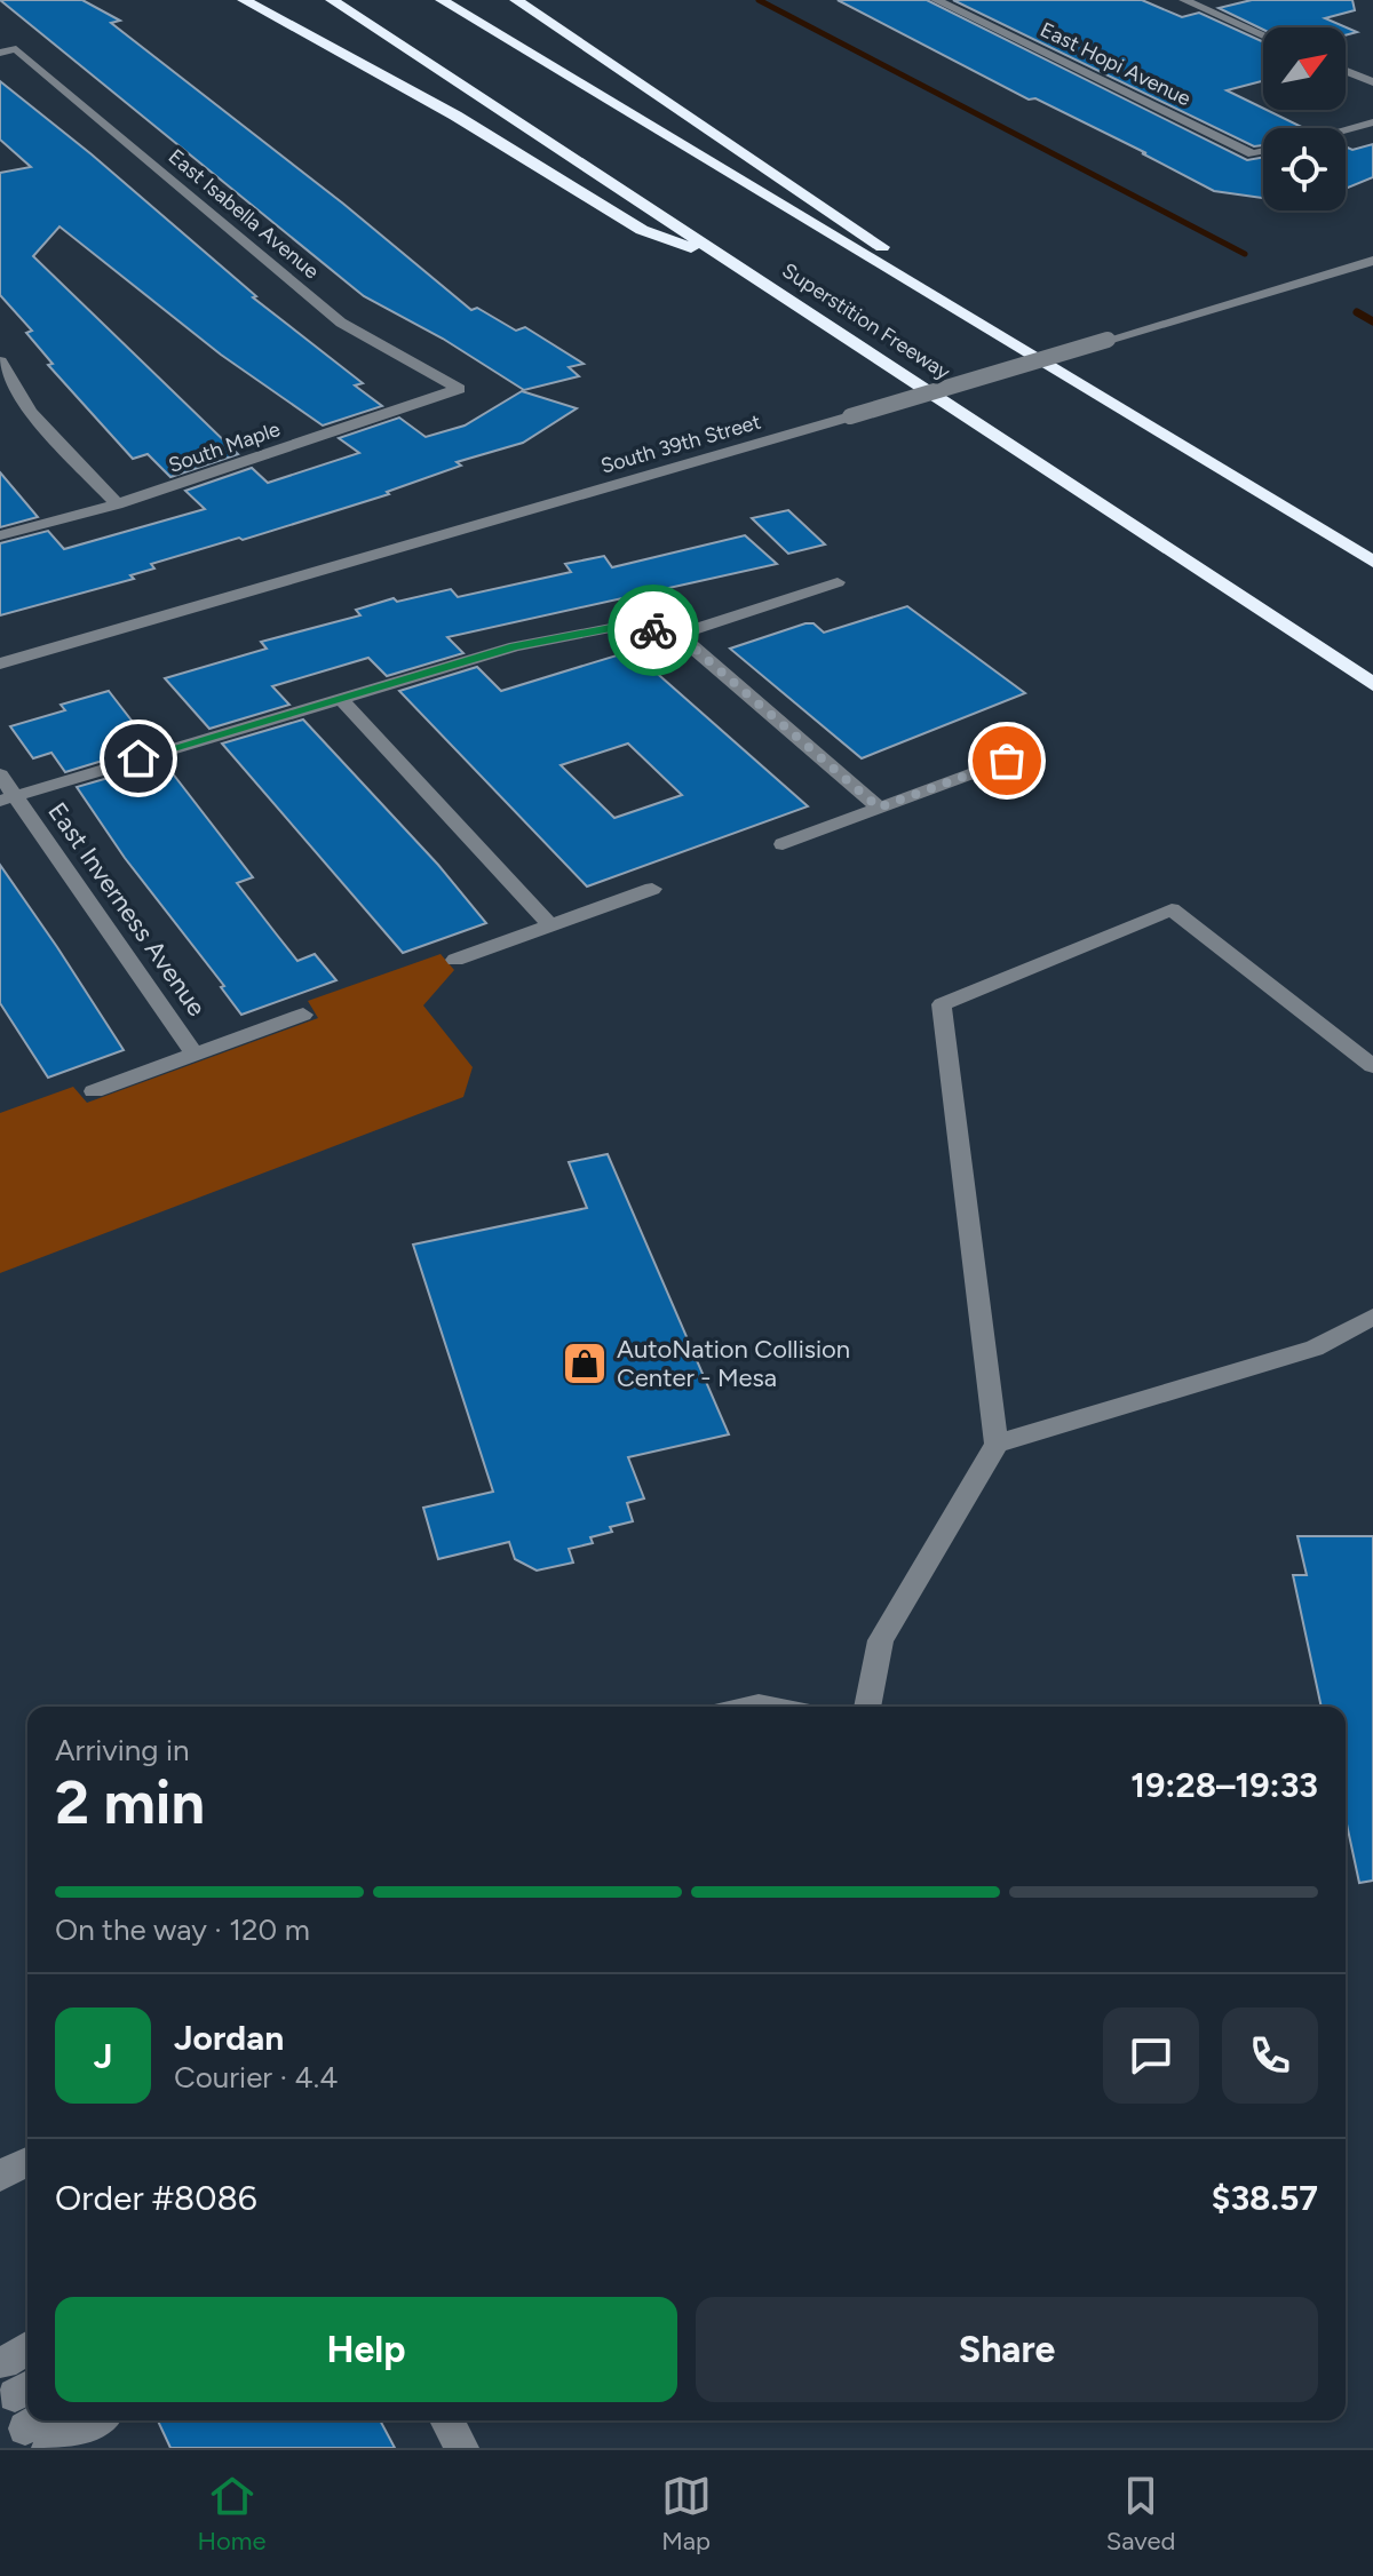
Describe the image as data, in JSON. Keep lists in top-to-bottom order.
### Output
{
  "streets": {
    "highway": ["Superstition Freeway"],
    "street": [
      "East Hopi Avenue",
      "East Isabella Avenue",
      "South 39th Street",
      "South Maple",
      "East Inverness Avenue"
    ]
  },
  "crossings": [
    ["East Isabella Avenue", "South Maple"]
  ],
  "places": {
    "shop": ["AutoNation Collision Center - Mesa"]
  },
  "north": "top right",
  "page": {
    "heading": ["2 min", "Arriving in", "19:28–19:33"],
    "panel": [
      "Jordan",
      "Courier · 4.4",
      "Order #8086",
      "$38.57"
    ],
    "bar": "On the way · 120 m",
    "round": "J",
    "buttons": ["Help", "Share"],
    "tabs": ["Home", "Map", "Saved"]
  }
}
